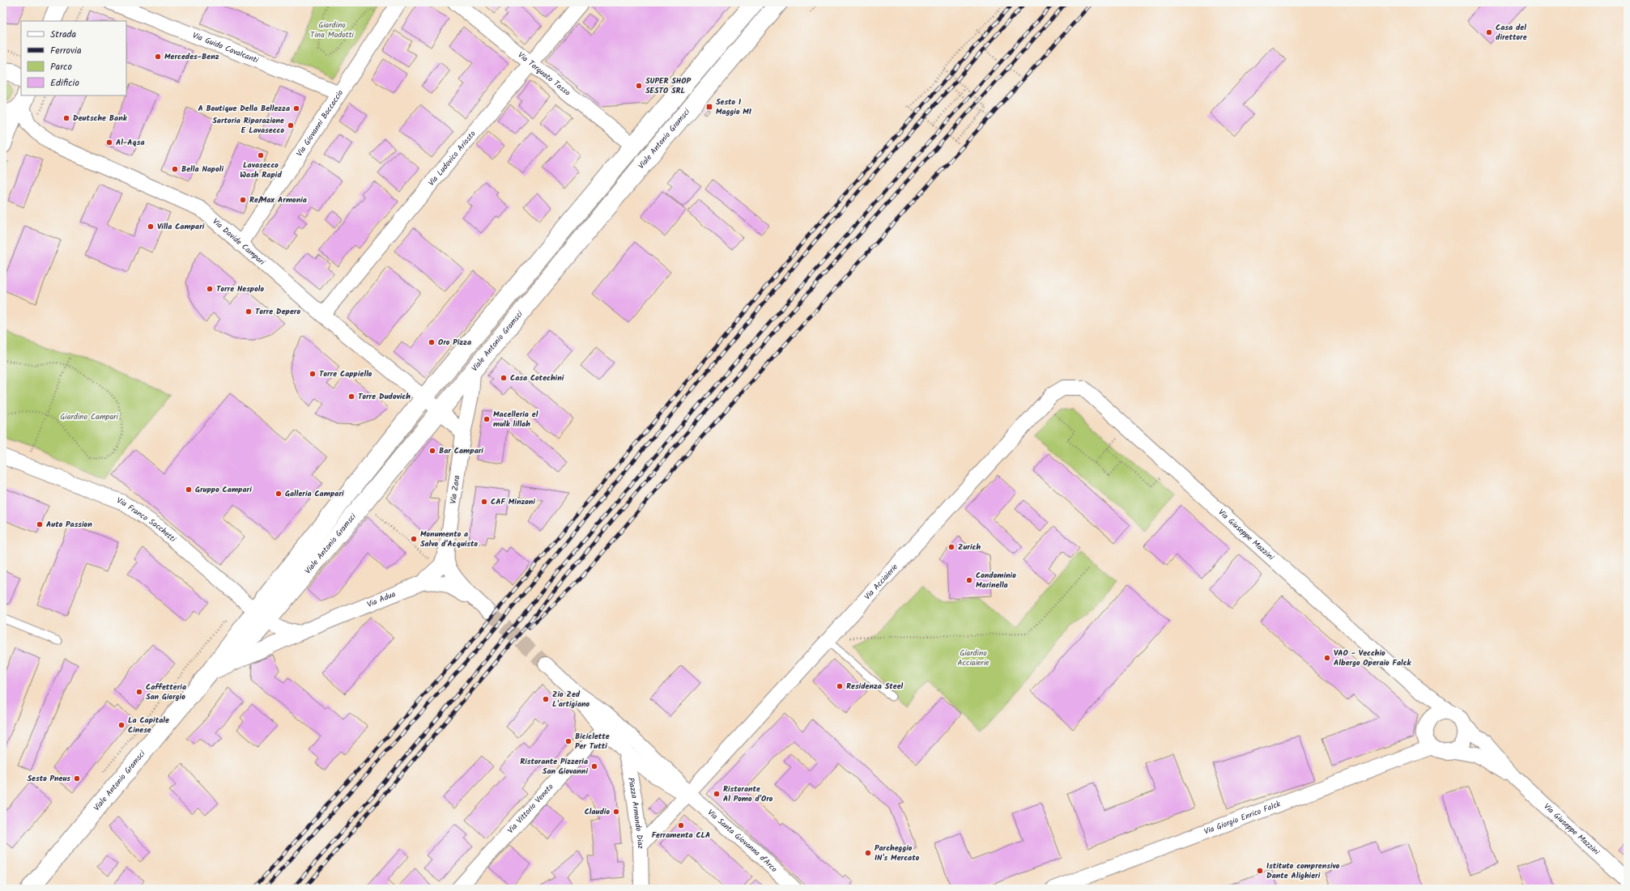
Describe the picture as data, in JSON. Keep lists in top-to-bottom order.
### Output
{
  "streets": {
    "main road": ["Viale Antonio Gramsci"],
    "street": [
      "Via Guido Cavalcanti",
      "Via Torquato Tasso",
      "Via Giovanni Boccaccio",
      "Via Ludovico Ariosto",
      "Via Davide Campari",
      "Via Zara",
      "Via Franco Sacchetti",
      "Via Giuseppe Mazzini",
      "Via Acciaierie",
      "Via Adua",
      "Piazza Armando Diaz",
      "Via Vittorio Veneto",
      "Via Giorgio Enrico Falck",
      "Via Santa Giovanna d'Arco"
    ]
  },
  "crossings": [
    ["Via Guido Cavalcanti", "Via Giovanni Boccaccio"],
    ["Via Torquato Tasso", "Viale Antonio Gramsci"],
    ["Via Torquato Tasso", "Via Ludovico Ariosto"],
    ["Via Giovanni Boccaccio", "Via Davide Campari"],
    ["Viale Antonio Gramsci", "Via Davide Campari"],
    ["Viale Antonio Gramsci", "Via Zara"],
    ["Viale Antonio Gramsci", "Via Franco Sacchetti"],
    ["Viale Antonio Gramsci", "Via Adua"],
    ["Via Ludovico Ariosto", "Via Davide Campari"],
    ["Via Zara", "Via Adua"],
    ["Via Giuseppe Mazzini", "Via Acciaierie"],
    ["Via Giuseppe Mazzini", "Via Giorgio Enrico Falck"],
    ["Via Acciaierie", "Piazza Armando Diaz"],
    ["Via Acciaierie", "Via Santa Giovanna d'Arco"],
    ["Piazza Armando Diaz", "Via Vittorio Veneto"],
    ["Piazza Armando Diaz", "Via Santa Giovanna d'Arco"]
  ],
  "parks": ["Giardino Tina Modotti", "Giardino Campari", "Giardino Acciaierie"],
  "places": {
    "other": [
      "Casa del direttore",
      "Mercedes-Benz",
      "SUPER SHOP SESTO SRL",
      "A Boutique Della Bellezza",
      "Deutsche Bank",
      "Sartoria Riparazione E Lavasecco",
      "Al-Aqsa",
      "Lavasecco Wash Rapid",
      "Bella Napoli",
      "Re/Max Armonia",
      "Villa Campari",
      "Torre Nespolo",
      "Torre Depero",
      "Oro Pizza",
      "Torre Cappiello",
      "Casa Cotechini",
      "Torre Dudovich",
      "Macelleria el mulk lillah",
      "Bar Campari",
      "Gruppo Campari",
      "Galleria Campari",
      "CAF Minzoni",
      "Auto Passion",
      "Monumento a Salvo d'Acquisto",
      "Zurich",
      "Condominio Marinella",
      "VAO - Vecchio Albergo Operaio Falck",
      "Residenza Steel",
      "Caffetteria San Giorgio",
      "Zio Zed L'artigiano",
      "La Capitale Cinese",
      "Biciclette Per Tutti",
      "Ristorante Pizzeria San Giovanni",
      "Sesto Pneus",
      "Ristorante Al Pomo d'Oro",
      "Claudio",
      "Ferramenta CLA",
      "Parcheggio IN's Mercato",
      "Istituto comprensivo Dante Alighieri"
    ],
    "transit": ["Sesto 1 Maggio M1"]
  },
  "legend": [
    "Strada",
    "Ferrovia",
    "Parco",
    "Edificio"
  ]
}
